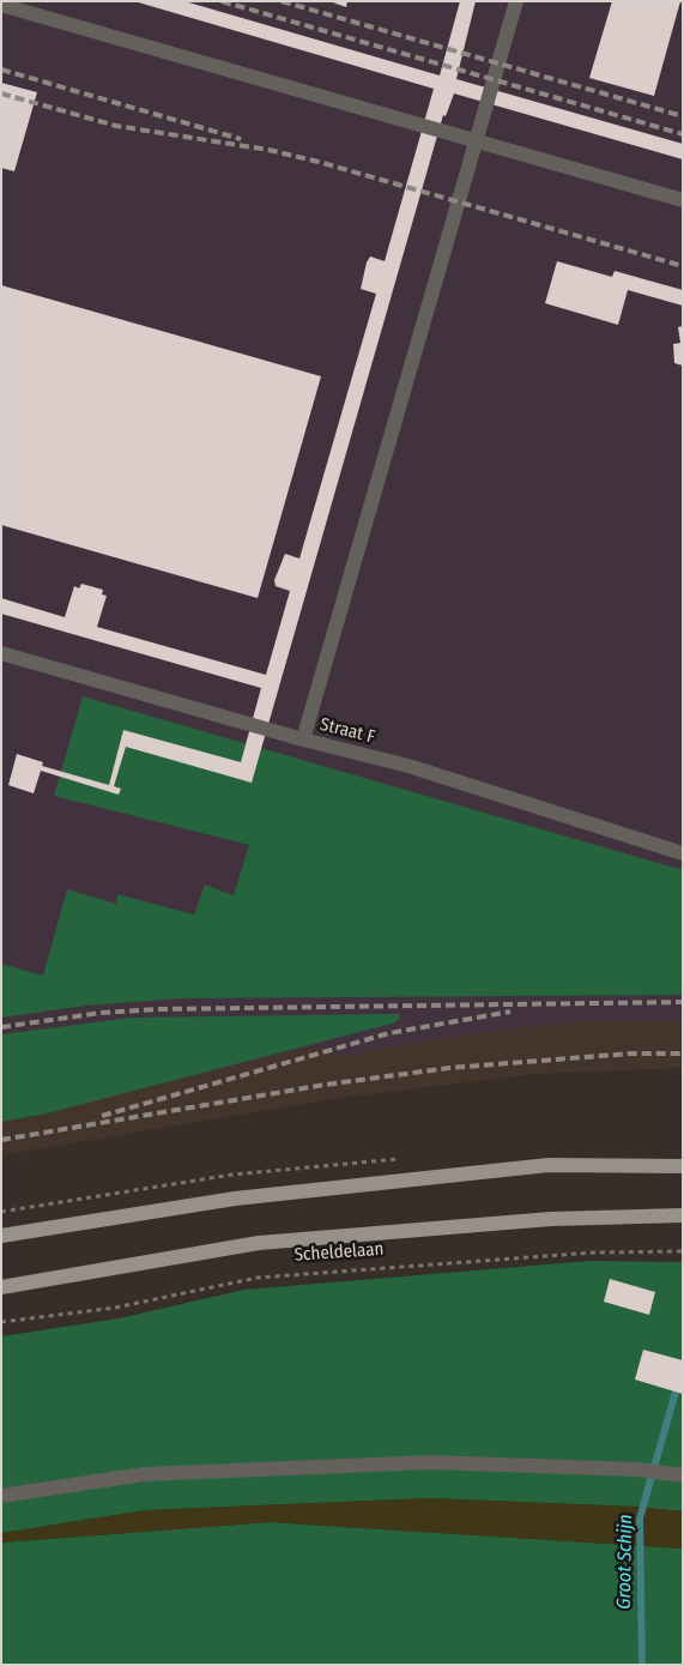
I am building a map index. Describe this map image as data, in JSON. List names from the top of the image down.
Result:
{
  "streets": {
    "main road": ["Scheldelaan"],
    "lane": ["Straat F"]
  },
  "water": ["Groot Schijn"]
}
